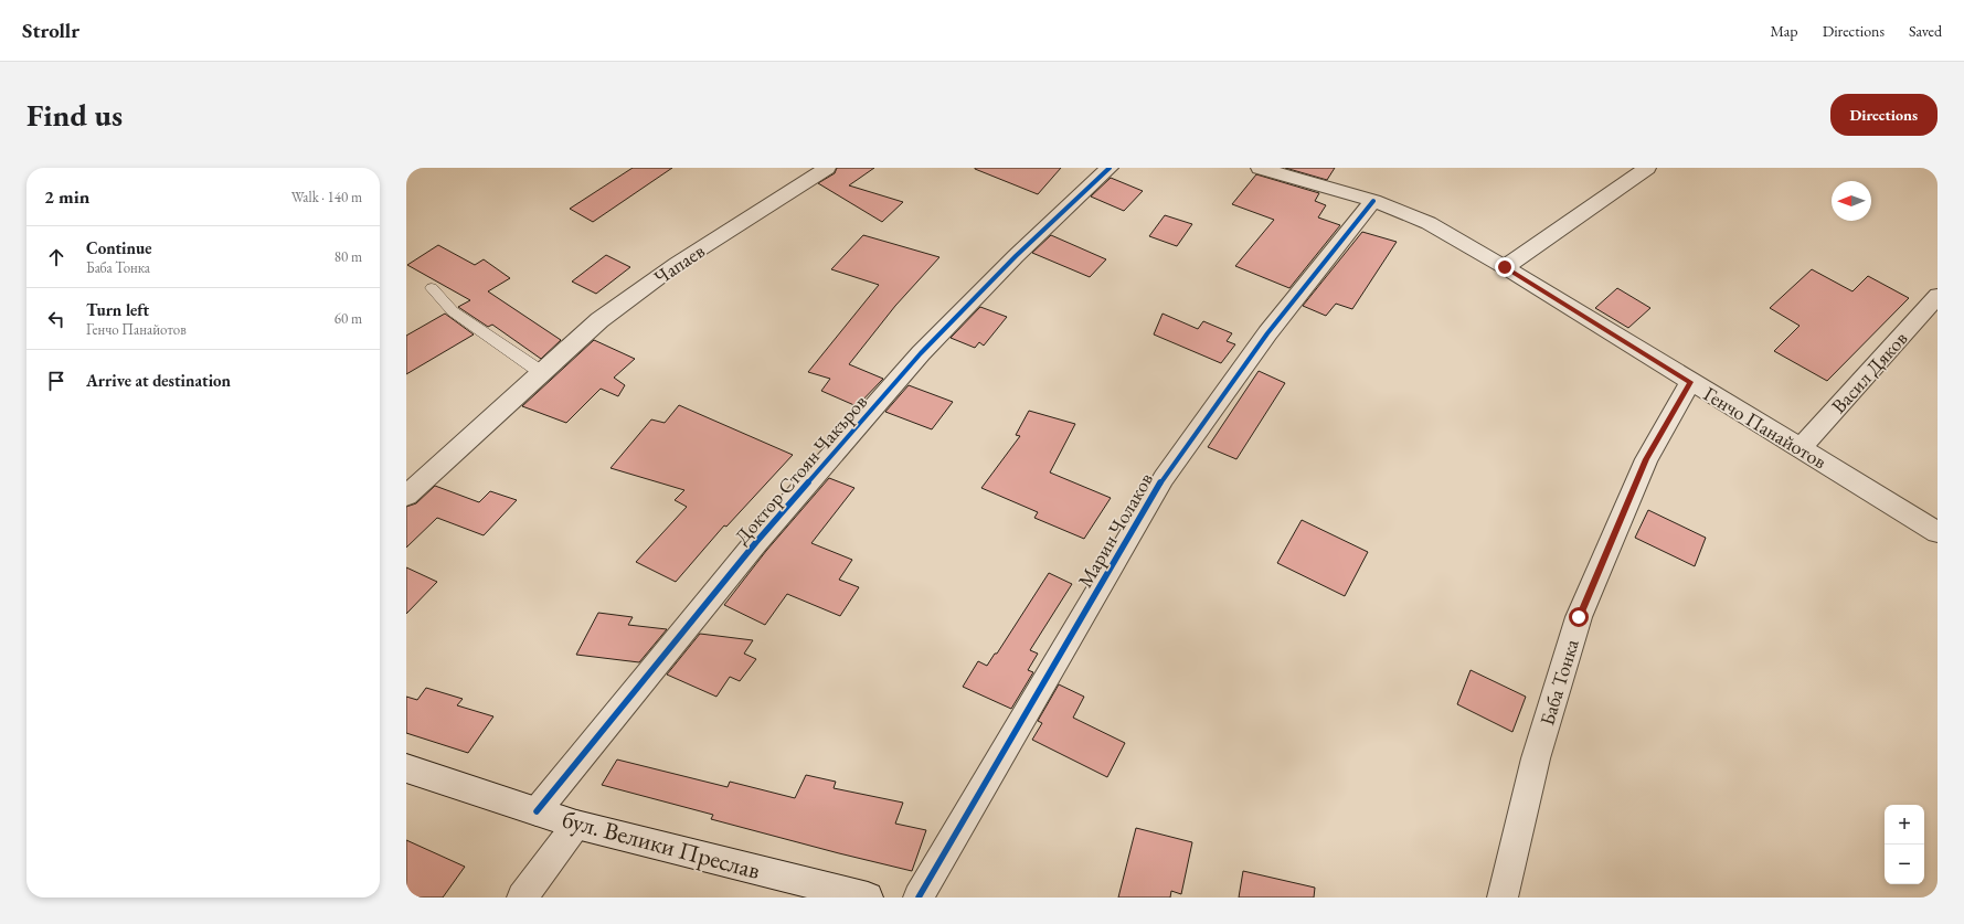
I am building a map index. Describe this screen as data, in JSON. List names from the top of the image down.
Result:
{
  "streets": {
    "street": [
      "Чапаев",
      "Васил Дяков",
      "Генчо Панайотов",
      "Доктор Стоян Чакъров",
      "Марин Чолаков",
      "Баба Тонка",
      "бул. Велики Преслав"
    ]
  },
  "crossings": [
    ["Васил Дяков", "Генчо Панайотов"],
    ["Генчо Панайотов", "Марин Чолаков"],
    ["Генчо Панайотов", "Баба Тонка"],
    ["Доктор Стоян Чакъров", "бул. Велики Преслав"]
  ],
  "north": "left",
  "page": {
    "header": "Strollr",
    "nav": ["Map", "Directions", "Saved"],
    "buttons": "Directions",
    "title": "Find us",
    "heading": ["2 min", "Walk · 140 m"],
    "list": [
      ["Continue", "Баба Тонка", "80 m"],
      ["Turn left", "Генчо Панайотов", "60 m"],
      "Arrive at destination"
    ],
    "map_buttons": ["+", "−"]
  }
}
